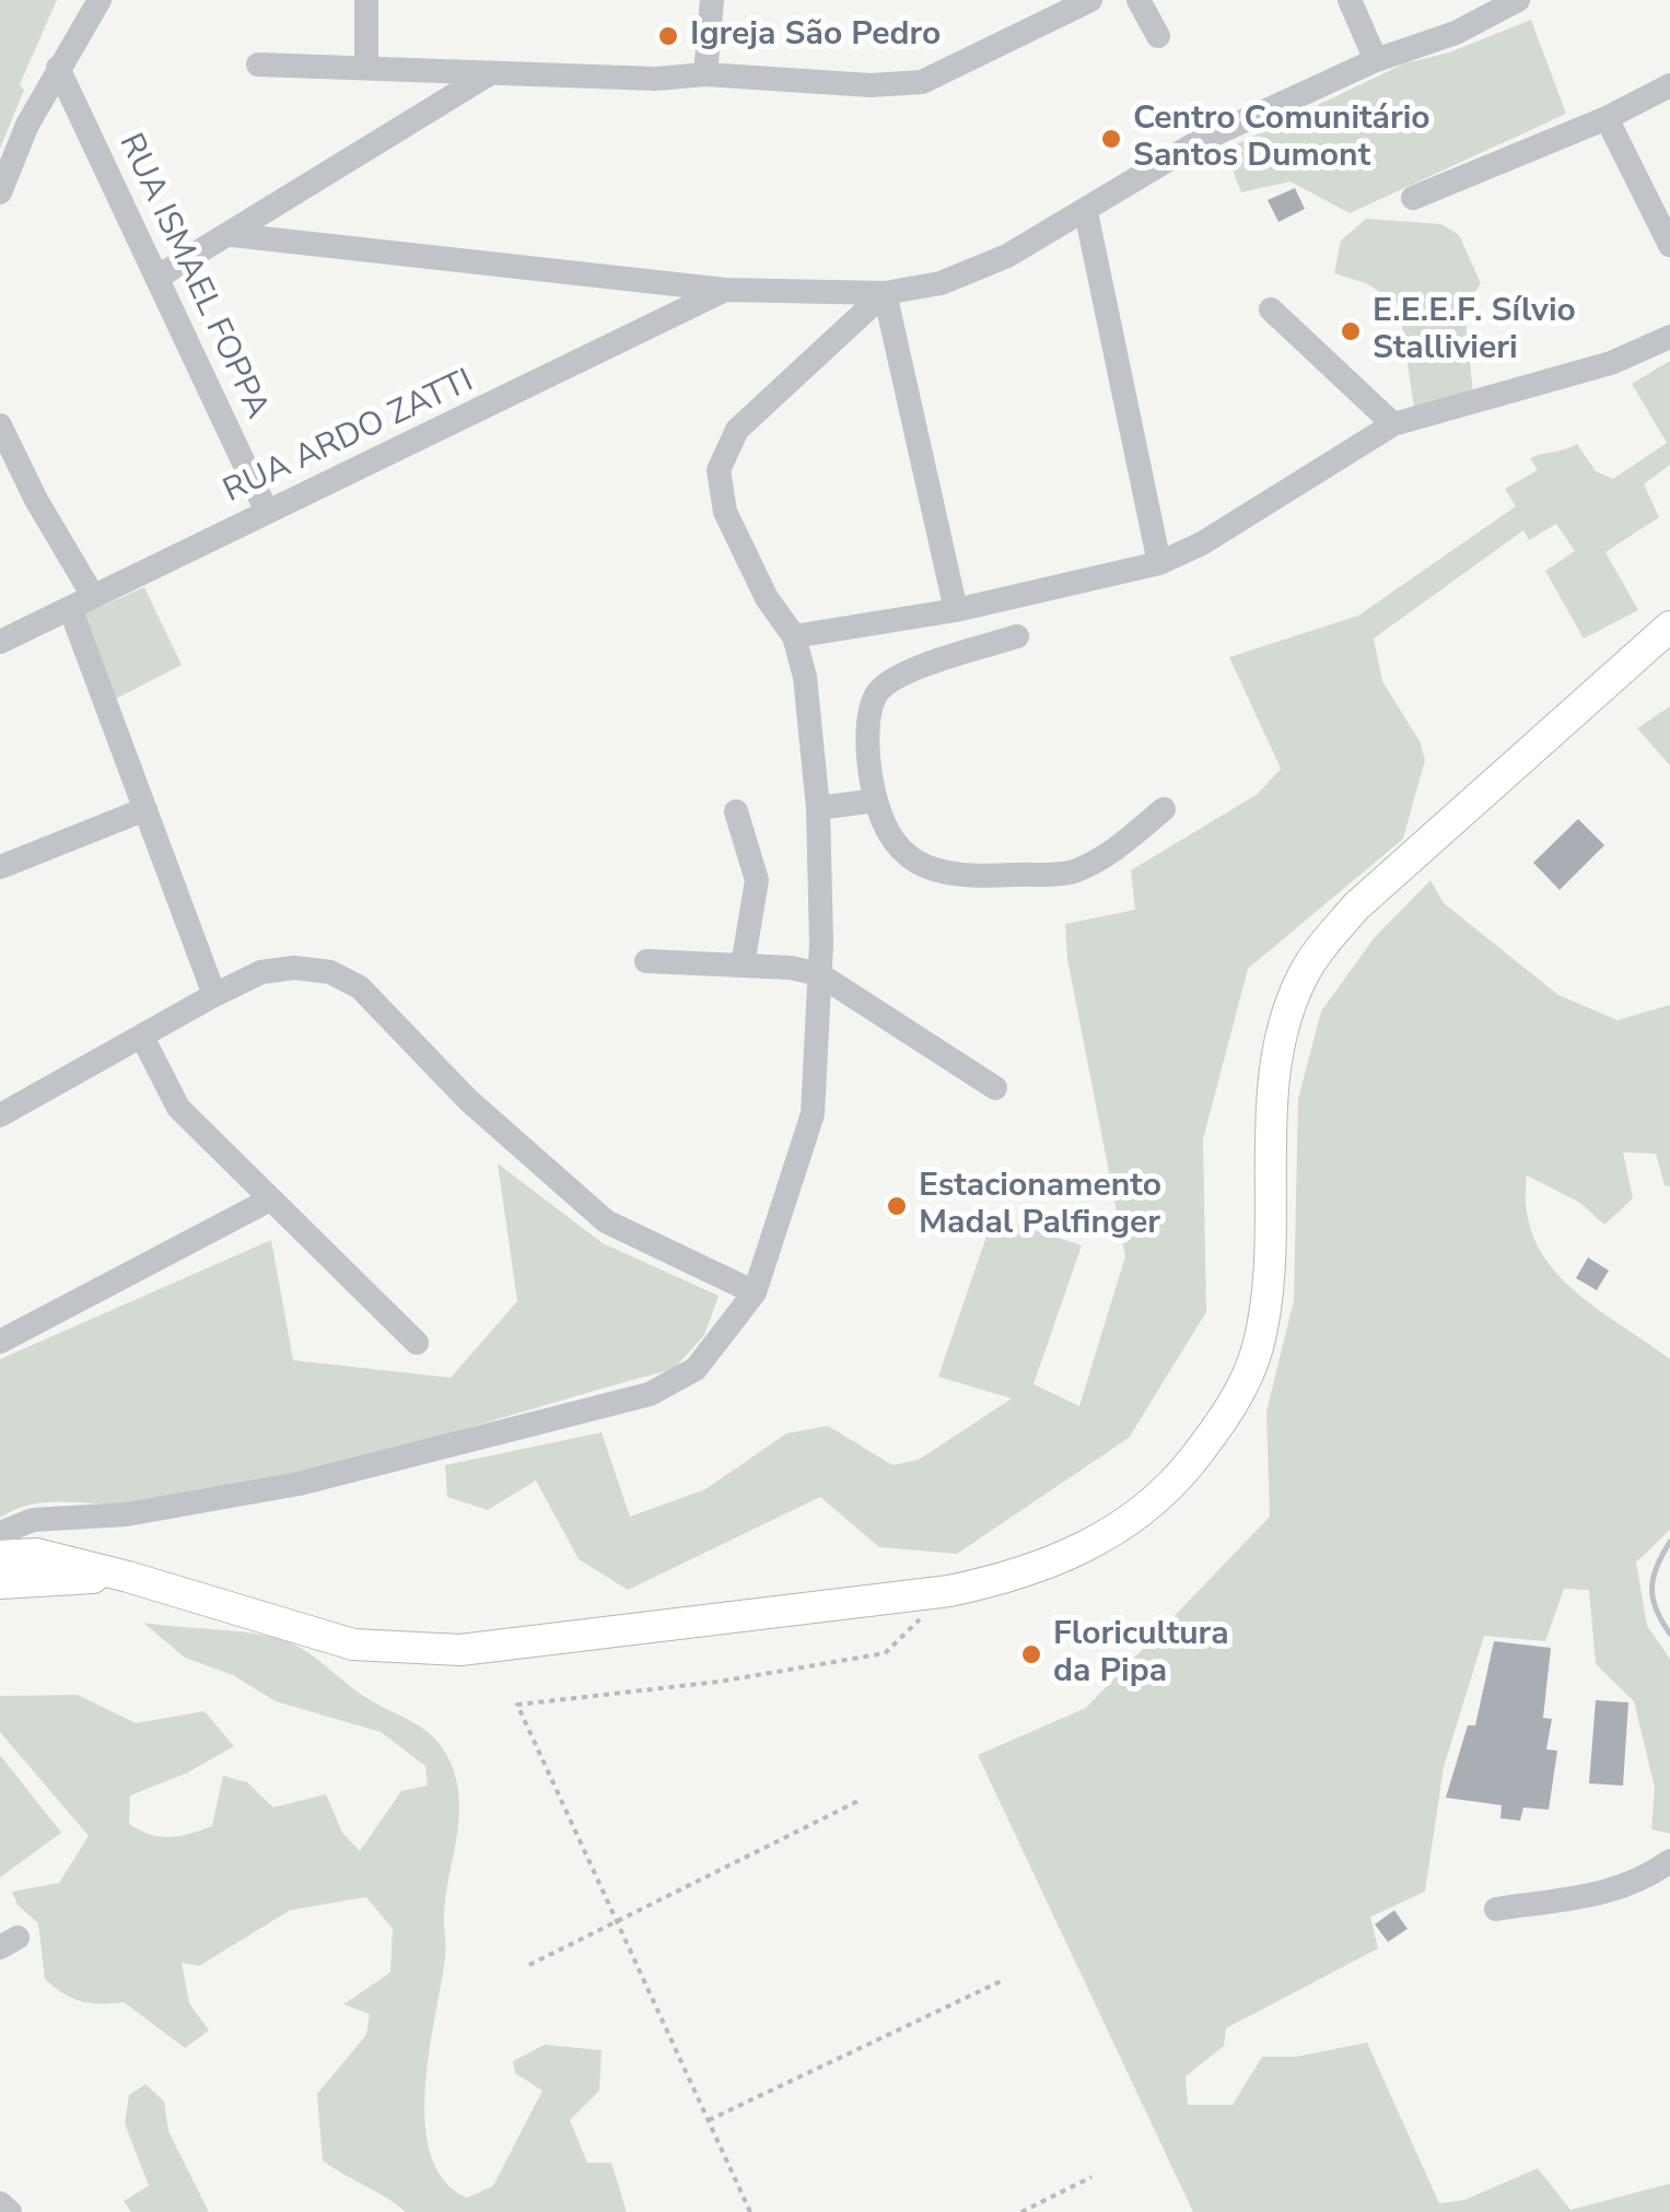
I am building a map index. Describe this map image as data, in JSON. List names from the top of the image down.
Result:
{
  "streets": {
    "street": ["RUA ISMAEL FOPPA", "RUA ARDO ZATTI"]
  },
  "crossings": [
    ["RUA ISMAEL FOPPA", "RUA ARDO ZATTI"]
  ],
  "places": [
    "Igreja São Pedro",
    "Centro Comunitário Santos Dumont",
    "E.E.E.F. Sílvio Stallivieri",
    "Estacionamento Madal Palfinger",
    "Floricultura da Pipa"
  ]
}
